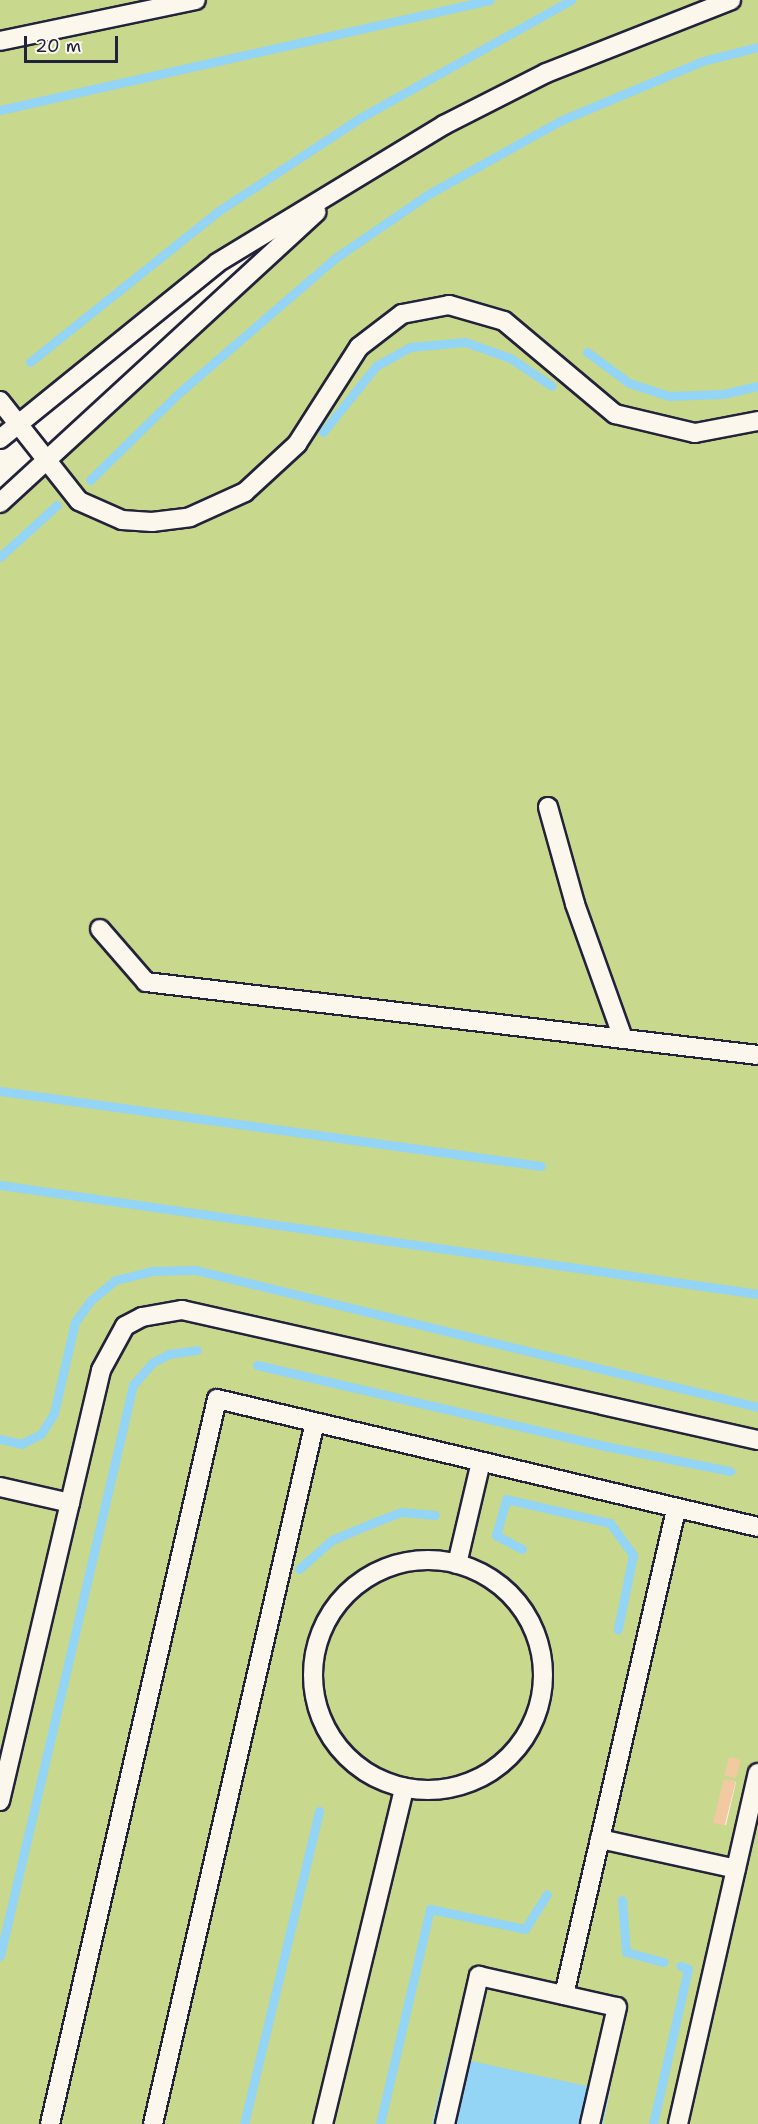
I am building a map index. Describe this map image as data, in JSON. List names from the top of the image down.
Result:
{
  "scale_bar": "20 m"
}
